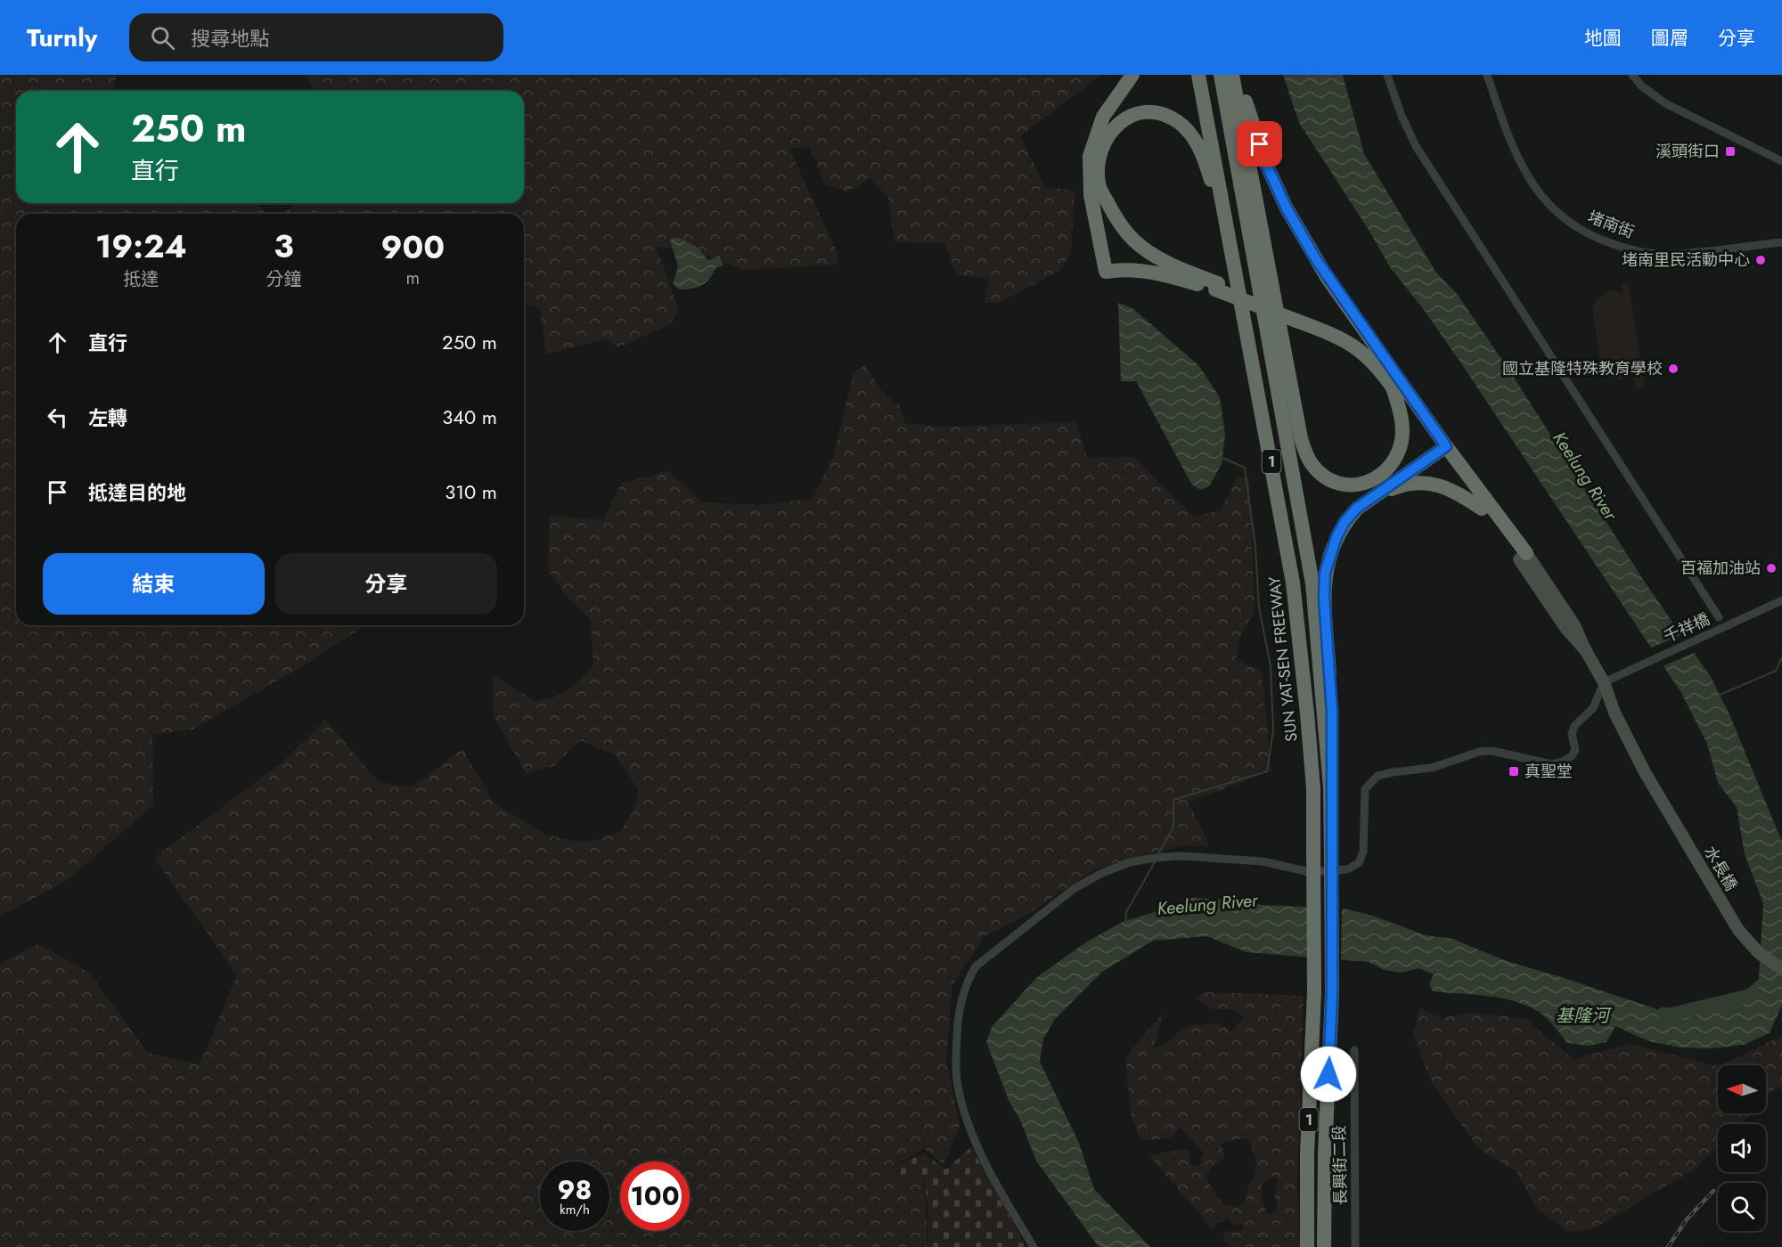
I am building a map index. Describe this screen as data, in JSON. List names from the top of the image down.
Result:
{
  "streets": {
    "highway": ["1", "SUN YAT-SEN FREEWAY"],
    "street": [
      "堵南街",
      "千祥橋",
      "水長橋",
      "長興街二段"
    ]
  },
  "crossings": [
    ["千祥橋", "水長橋"]
  ],
  "water": ["Keelung River", "基隆河"],
  "places": {
    "transit": ["溪頭街口", "真聖堂"],
    "other": ["堵南里民活動中心", "國立基隆特殊教育學校", "百福加油站"]
  },
  "north": "left",
  "page": {
    "header": "Turnly",
    "search": "搜尋地點",
    "nav": ["地圖", "圖層", "分享"],
    "turn": ["250 m", "直行"],
    "eta": [
      "19:24",
      "抵達",
      "3",
      "分鐘",
      "900",
      "m"
    ],
    "list": [
      {
        "name": "直行",
        "value": "250 m"
      },
      {
        "name": "左轉",
        "value": "340 m"
      },
      {
        "name": "抵達目的地",
        "value": "310 m"
      }
    ],
    "buttons": ["結束", "分享"],
    "speed": "98 km/h",
    "limit": "100"
  }
}
